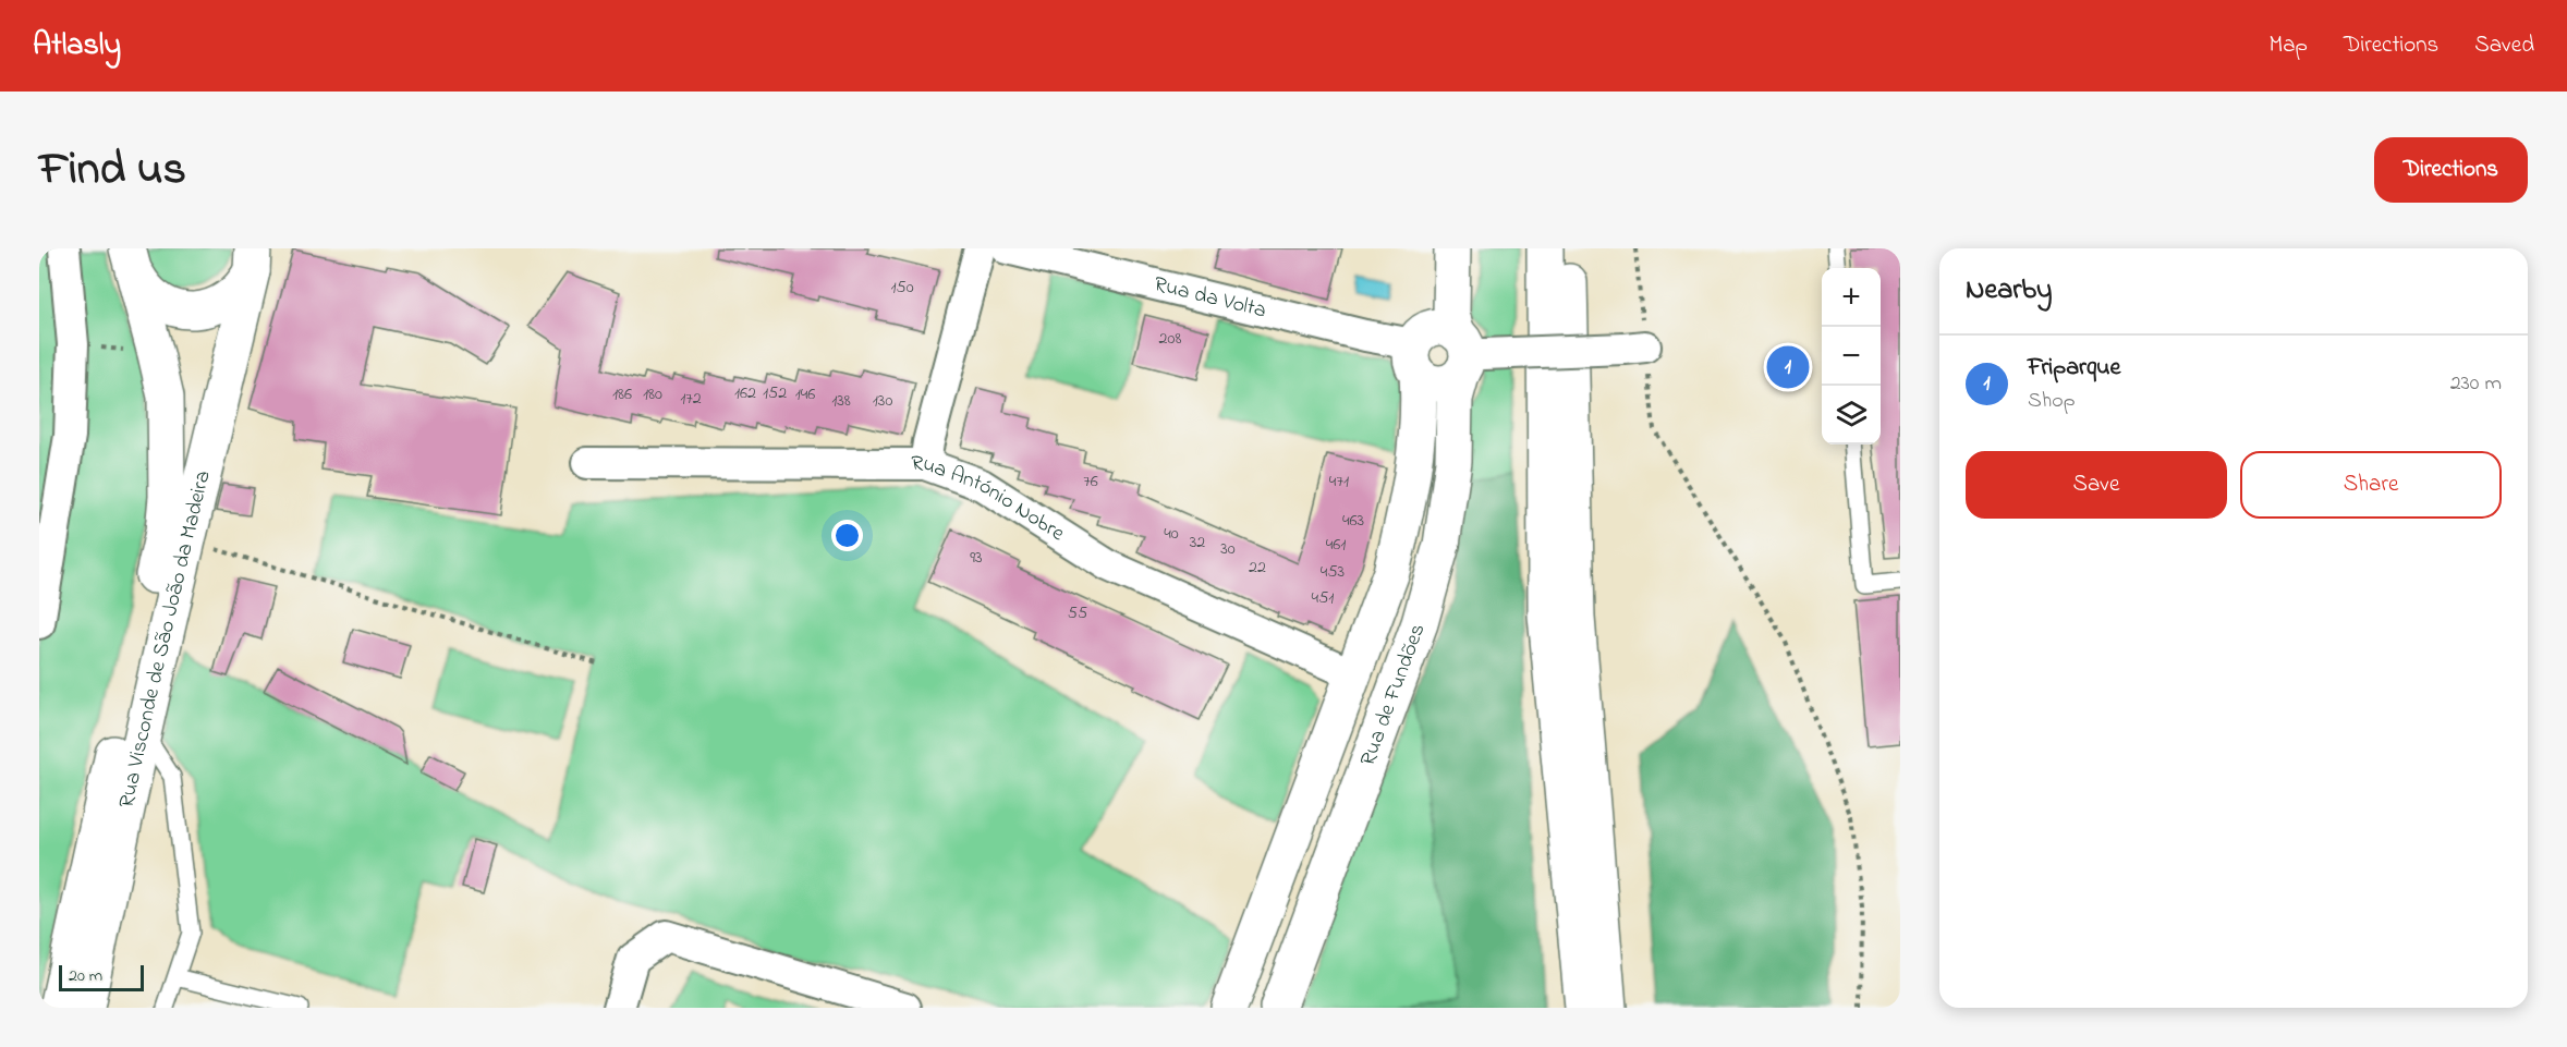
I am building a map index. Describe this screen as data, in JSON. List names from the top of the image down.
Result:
{
  "streets": {
    "main road": ["Rua Visconde de São João da Madeira", "Rua de Fundões"],
    "street": ["Rua da Volta", "Rua António Nobre"]
  },
  "crossings": [
    ["Rua da Volta", "Rua de Fundões"],
    ["Rua António Nobre", "Rua de Fundões"]
  ],
  "house_numbers": [
    "150",
    "208",
    "162",
    "152",
    "186",
    "180",
    "146",
    "172",
    "138",
    "130",
    "76",
    "471",
    "463",
    "40",
    "32",
    "461",
    "30",
    "93",
    "22",
    "453",
    "451",
    "55"
  ],
  "scale_bar": "20 m",
  "page": {
    "header": "Atlasly",
    "nav": ["Map", "Directions", "Saved"],
    "title": "Find us",
    "buttons": [
      "Directions",
      ["Save", "Share"]
    ],
    "heading": "Nearby",
    "map_buttons": ["+", "−"],
    "list": [
      {
        "mark": "1",
        "name": "Friparque",
        "note": "Shop",
        "value": "230 m"
      }
    ],
    "pins": "1",
    "scale": "20 m"
  }
}
